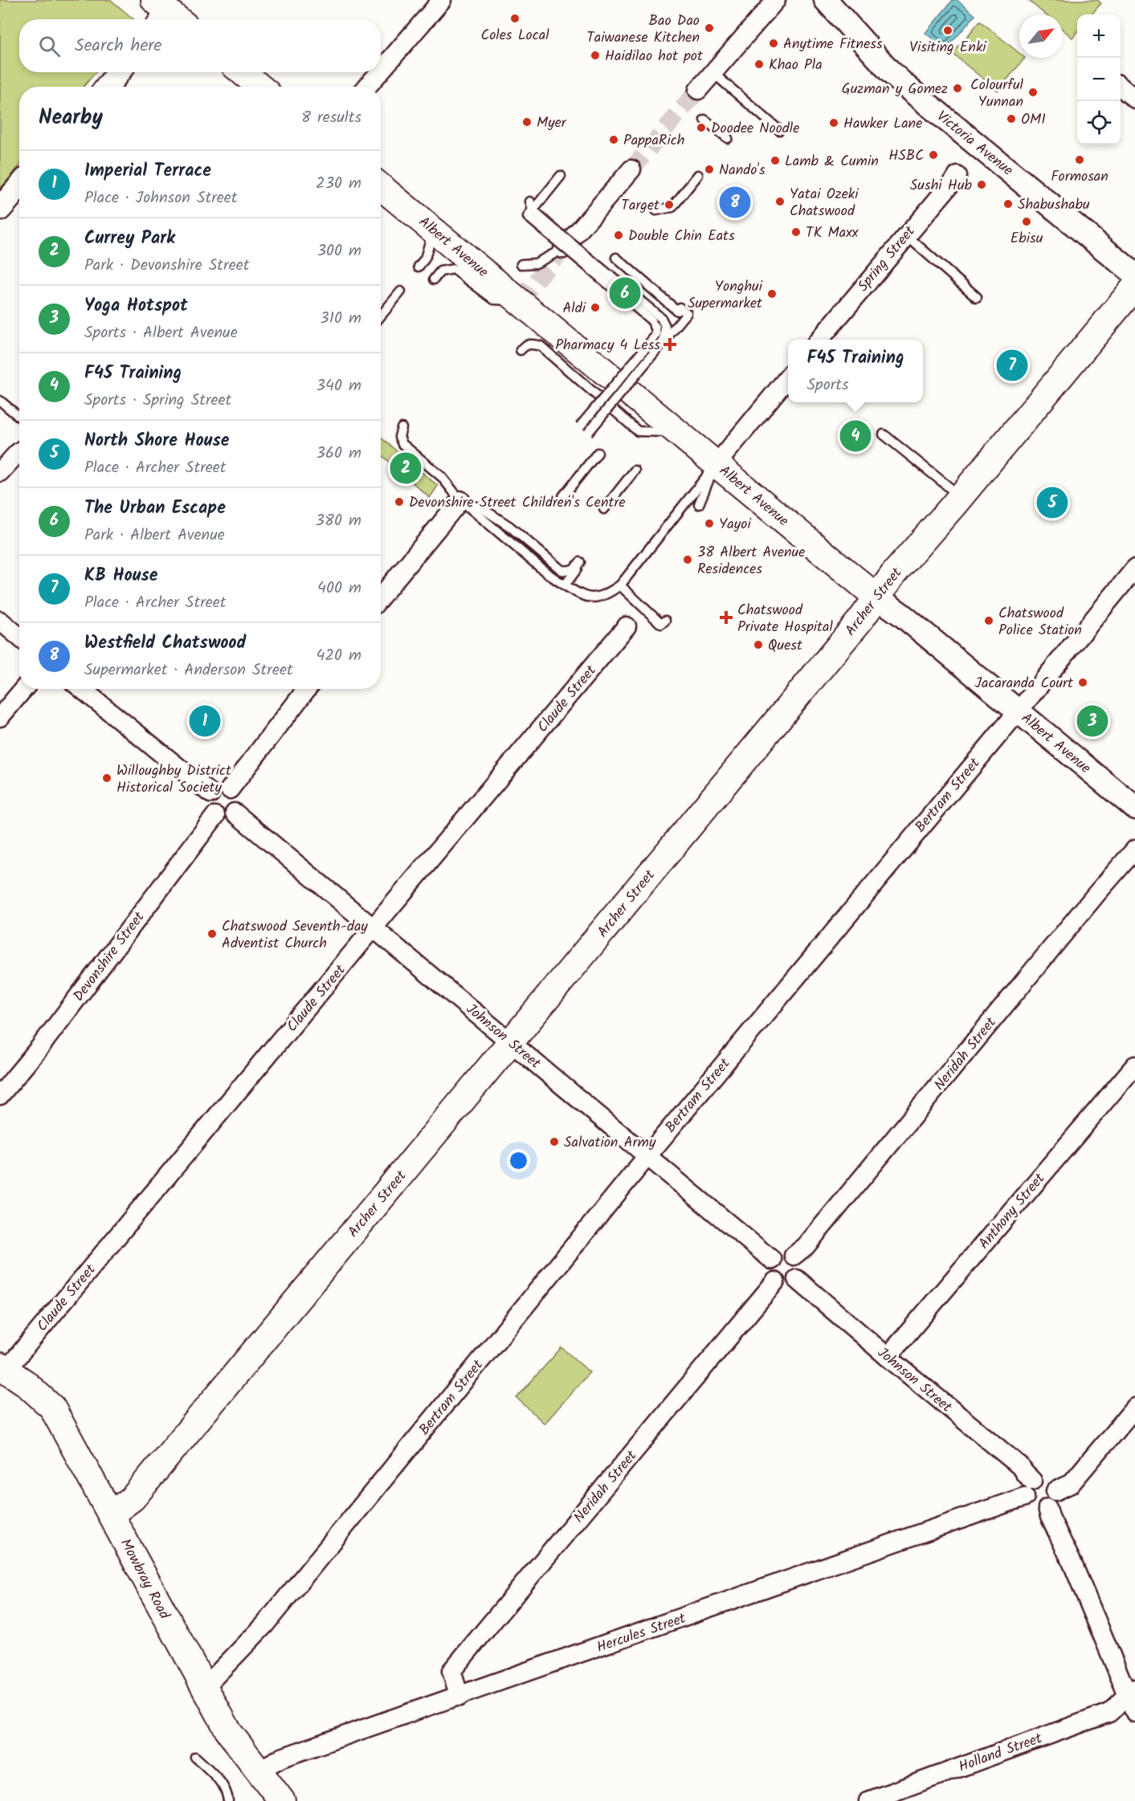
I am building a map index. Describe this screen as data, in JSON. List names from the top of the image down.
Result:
{
  "streets": {
    "main road": ["Albert Avenue", "Archer Street", "Mowbray Road"],
    "street": [
      "Victoria Avenue",
      "Spring Street",
      "Claude Street",
      "Bertram Street",
      "Devonshire Street",
      "Johnson Street",
      "Neridah Street",
      "Anthony Street",
      "Hercules Street",
      "Holland Street"
    ]
  },
  "crossings": [
    ["Albert Avenue", "Archer Street"],
    ["Albert Avenue", "Bertram Street"],
    ["Archer Street", "Johnson Street"],
    ["Archer Street", "Mowbray Road"],
    ["Claude Street", "Johnson Street"],
    ["Claude Street", "Mowbray Road"],
    ["Bertram Street", "Johnson Street"],
    ["Bertram Street", "Mowbray Road"],
    ["Devonshire Street", "Johnson Street"],
    ["Johnson Street", "Neridah Street"],
    ["Johnson Street", "Anthony Street"],
    ["Johnson Street", "Hercules Street"],
    ["Neridah Street", "Hercules Street"],
    ["Mowbray Road", "Hercules Street"]
  ],
  "places": {
    "other": [
      "Coles Local",
      "Bao Dao Taiwanese Kitchen",
      "Visiting Enki",
      "Anytime Fitness",
      "Haidilao hot pot",
      "Khao Pla",
      "Guzman y Gomez",
      "Colourful Yunnan",
      "OMI",
      "Myer",
      "Hawker Lane",
      "Doodee Noodle",
      "PappaRich",
      "HSBC",
      "Formosan",
      "Lamb & Cumin",
      "Nando's",
      "Sushi Hub",
      "Yatai Ozeki Chatswood",
      "Shabushabu",
      "Target",
      "Ebisu",
      "TK Maxx",
      "Double Chin Eats",
      "Yonghui Supermarket",
      "Aldi",
      "Devonshire Street Children's Centre",
      "Yayoi",
      "38 Albert Avenue Residences",
      "Chatswood Police Station",
      "Quest",
      "Jacaranda Court",
      "Willoughby District Historical Society",
      "Chatswood Seventh-day Adventist Church",
      "Salvation Army"
    ],
    "health": ["Pharmacy 4 Less", "Chatswood Private Hospital"]
  },
  "north": "top right",
  "page": {
    "map_buttons": ["+", "−"],
    "search": "Search here",
    "heading": ["Nearby", "8 results"],
    "list": [
      {
        "mark": "1",
        "name": "Imperial Terrace",
        "note": "Place · Johnson Street",
        "value": "230 m"
      },
      {
        "mark": "2",
        "name": "Currey Park",
        "note": "Park · Devonshire Street",
        "value": "300 m"
      },
      {
        "mark": "3",
        "name": "Yoga Hotspot",
        "note": "Sports · Albert Avenue",
        "value": "310 m"
      },
      {
        "mark": "4",
        "name": "F45 Training",
        "note": "Sports · Spring Street",
        "value": "340 m"
      },
      {
        "mark": "5",
        "name": "North Shore House",
        "note": "Place · Archer Street",
        "value": "360 m"
      },
      {
        "mark": "6",
        "name": "The Urban Escape",
        "note": "Park · Albert Avenue",
        "value": "380 m"
      },
      {
        "mark": "7",
        "name": "KB House",
        "note": "Place · Archer Street",
        "value": "400 m"
      },
      {
        "mark": "8",
        "name": "Westfield Chatswood",
        "note": "Supermarket · Anderson Street",
        "value": "420 m"
      }
    ],
    "pins": [
      "8",
      "6",
      "7",
      "4",
      "2",
      "5",
      "1",
      "3"
    ],
    "popup": ["F45 Training", "Sports"]
  }
}
